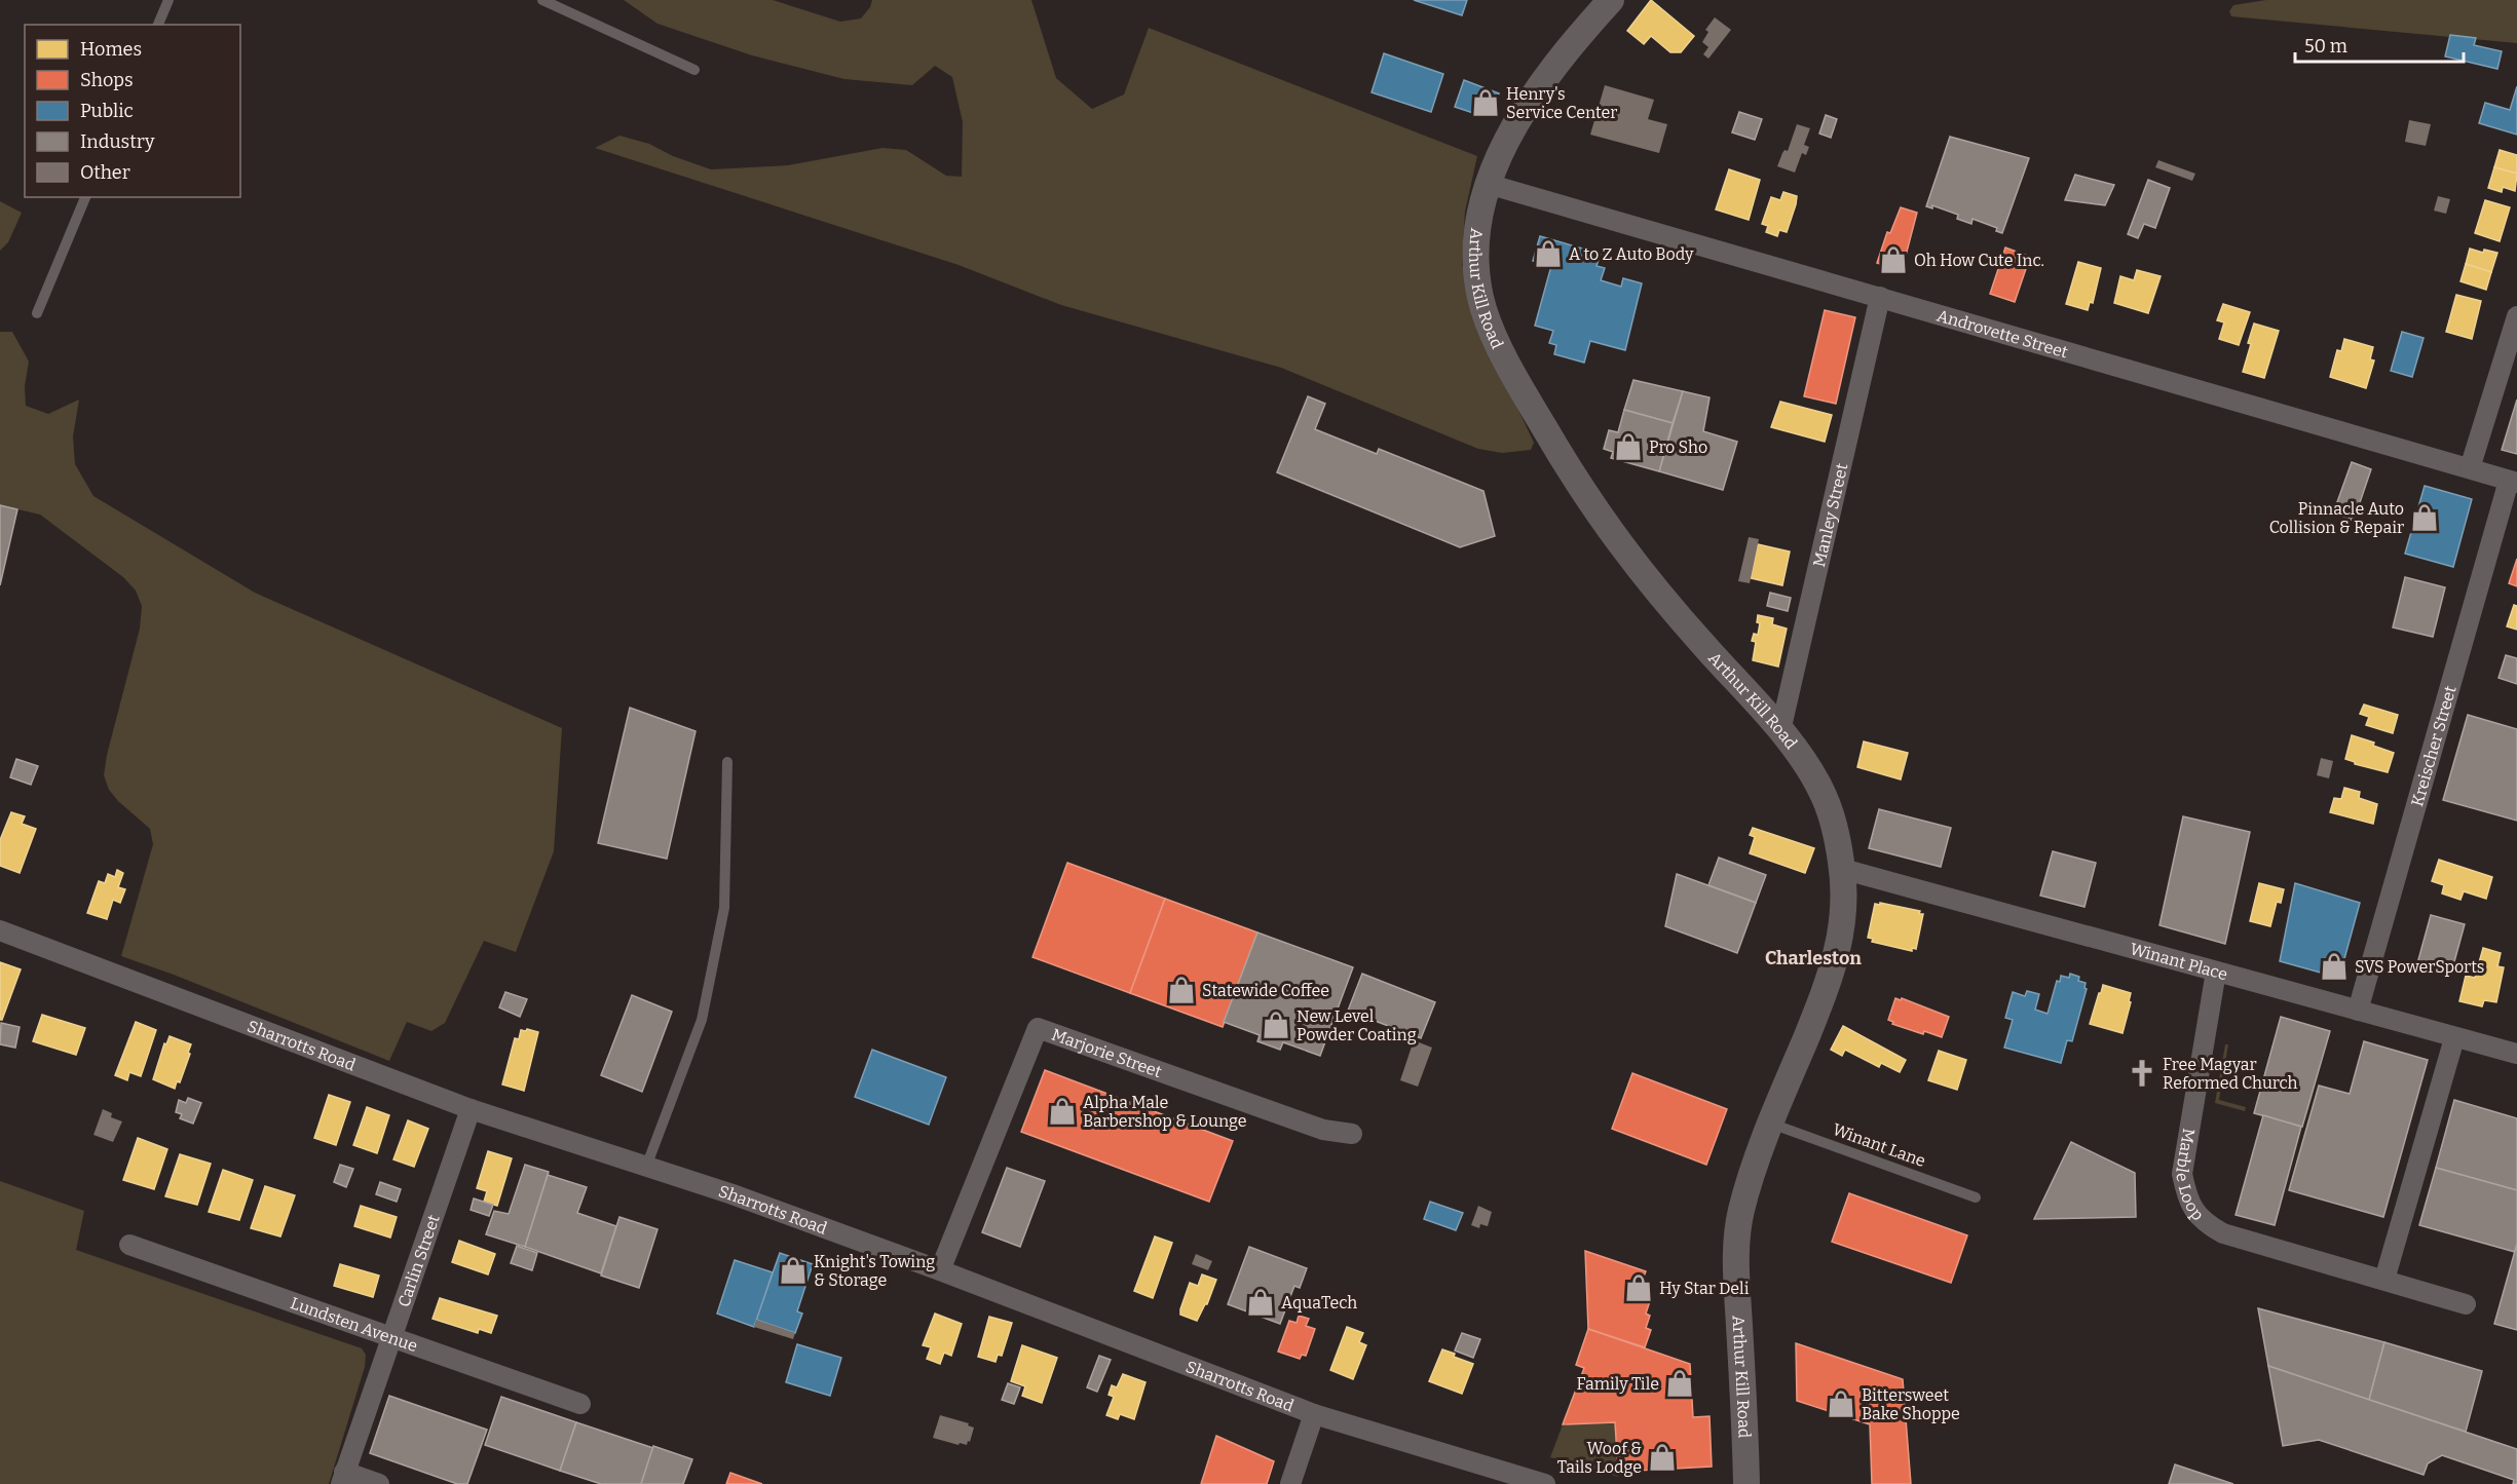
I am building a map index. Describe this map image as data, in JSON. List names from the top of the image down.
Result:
{
  "streets": {
    "street": [
      "Arthur Kill Road",
      "Androvette Street",
      "Manley Street",
      "Kreischer Street",
      "Winant Place",
      "Sharrotts Road",
      "Marjorie Street",
      "Marble Loop",
      "Carlin Street",
      "Lundsten Avenue"
    ],
    "lane": ["Winant Lane"]
  },
  "crossings": [
    ["Arthur Kill Road", "Androvette Street"],
    ["Arthur Kill Road", "Manley Street"],
    ["Arthur Kill Road", "Winant Place"],
    ["Arthur Kill Road", "Winant Lane"],
    ["Androvette Street", "Manley Street"],
    ["Androvette Street", "Kreischer Street"],
    ["Kreischer Street", "Winant Place"],
    ["Winant Place", "Marble Loop"],
    ["Sharrotts Road", "Marjorie Street"],
    ["Sharrotts Road", "Carlin Street"],
    ["Carlin Street", "Lundsten Avenue"]
  ],
  "districts": ["Charleston"],
  "places": {
    "shop": [
      "Henry's Service Center",
      "A to Z Auto Body",
      "Oh How Cute Inc.",
      "Pro Sho",
      "Pinnacle Auto Collision & Repair",
      "SVS PowerSports",
      "Statewide Coffee",
      "New Level Powder Coating",
      "Alpha Male Barbershop & Lounge",
      "Knight's Towing & Storage",
      "Hy Star Deli",
      "AquaTech",
      "Family Tile",
      "Bittersweet Bake Shoppe",
      "Woof & Tails Lodge"
    ],
    "church": ["Free Magyar Reformed Church"]
  },
  "legend": [
    "Homes",
    "Shops",
    "Public",
    "Industry",
    "Other"
  ],
  "scale_bar": "50 m"
}
